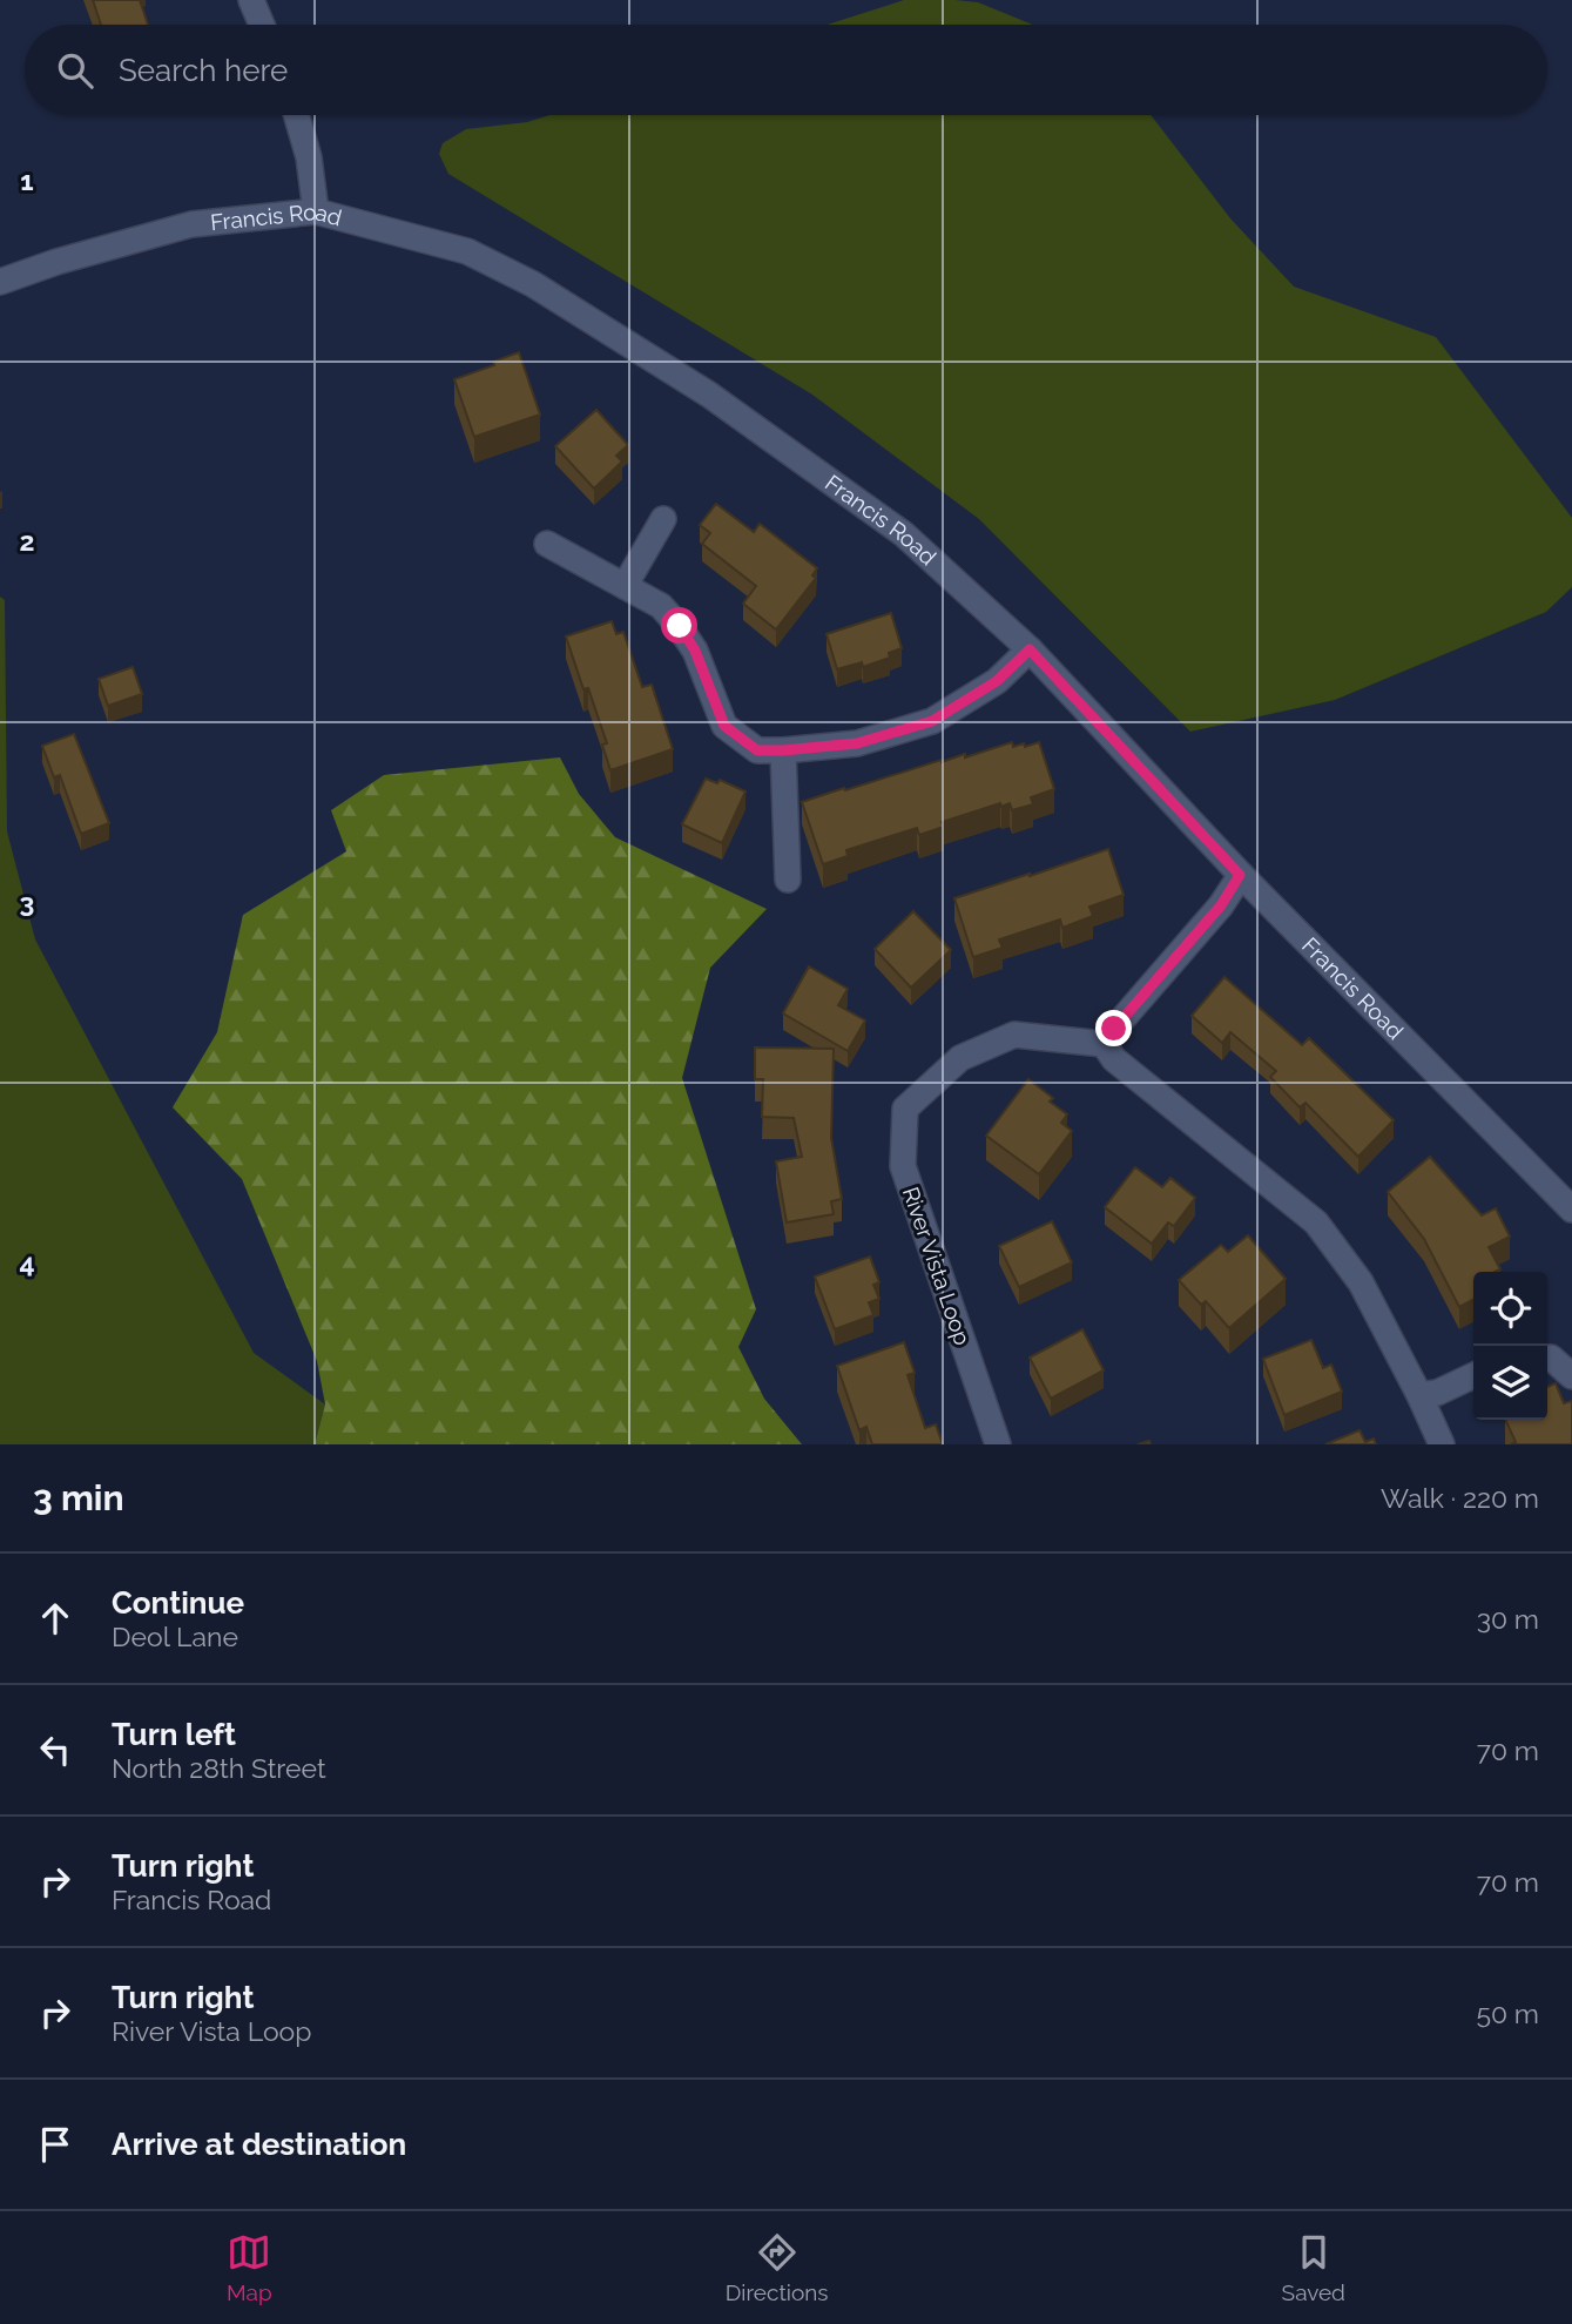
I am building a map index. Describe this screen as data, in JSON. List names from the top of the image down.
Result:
{
  "streets": {
    "street": ["Francis Road", "River Vista Loop"]
  },
  "page": {
    "search": "Search here",
    "heading": ["3 min", "Walk · 220 m"],
    "list": [
      ["Continue", "Deol Lane", "30 m"],
      ["Turn left", "North 28th Street", "70 m"],
      ["Turn right", "Francis Road", "70 m"],
      ["Turn right", "River Vista Loop", "50 m"],
      "Arrive at destination"
    ],
    "nav": ["Map", "Directions", "Saved"]
  },
  "grid": {
    "rows": [
      "1",
      "2",
      "3",
      "4"
    ]
  }
}
